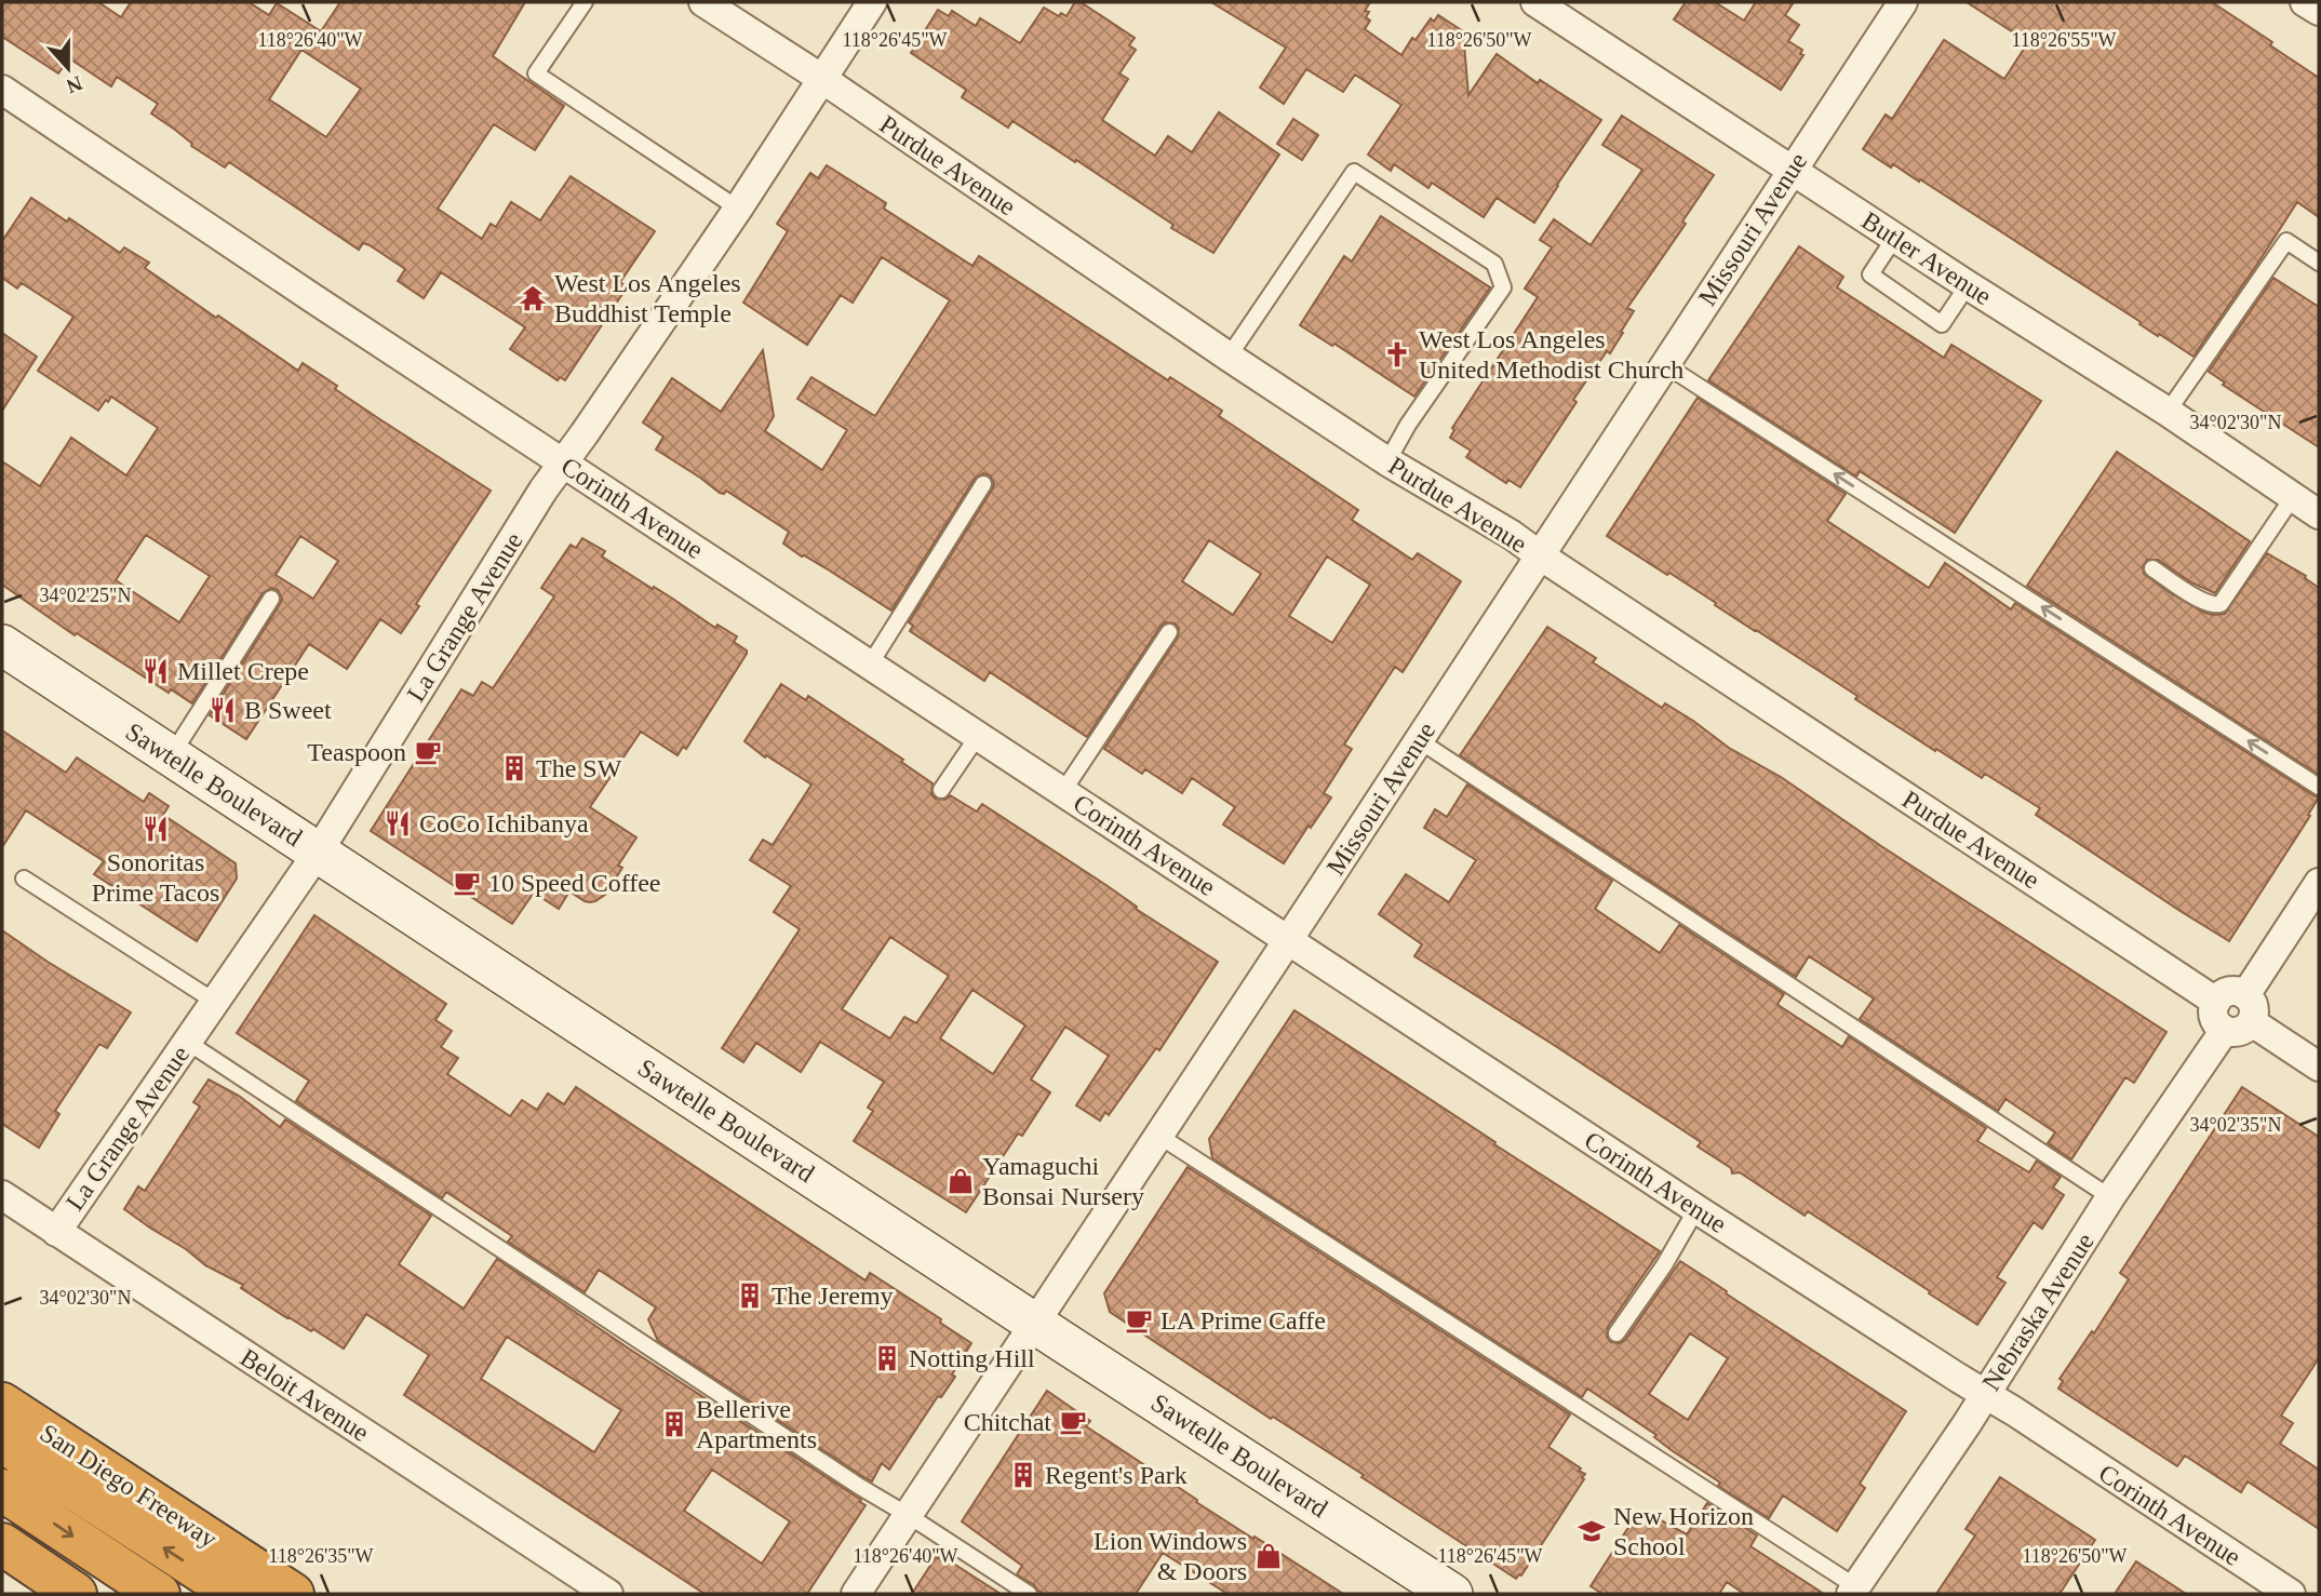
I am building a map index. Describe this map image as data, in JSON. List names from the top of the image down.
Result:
{
  "streets": {
    "highway": ["San Diego Freeway"],
    "street": [
      "Purdue Avenue",
      "Missouri Avenue",
      "Butler Avenue",
      "Corinth Avenue",
      "La Grange Avenue",
      "Sawtelle Boulevard",
      "Nebraska Avenue",
      "Beloit Avenue"
    ]
  },
  "crossings": [
    ["Purdue Avenue", "Missouri Avenue"],
    ["Purdue Avenue", "La Grange Avenue"],
    ["Purdue Avenue", "Nebraska Avenue"],
    ["Missouri Avenue", "Butler Avenue"],
    ["Missouri Avenue", "Corinth Avenue"],
    ["Missouri Avenue", "Sawtelle Boulevard"],
    ["Corinth Avenue", "La Grange Avenue"],
    ["Corinth Avenue", "Nebraska Avenue"],
    ["La Grange Avenue", "Sawtelle Boulevard"],
    ["La Grange Avenue", "Beloit Avenue"]
  ],
  "places": {
    "temple": ["West Los Angeles Buddhist Temple"],
    "church": ["West Los Angeles United Methodist Church"],
    "restaurant": [
      "Millet Crepe",
      "B Sweet",
      "CoCo Ichibanya",
      "Sonoritas Prime Tacos"
    ],
    "cafe": [
      "Teaspoon",
      "10 Speed Coffee",
      "LA Prime Caffe",
      "Chitchat"
    ],
    "building": [
      "The SW",
      "The Jeremy",
      "Notting Hill",
      "Bellerive Apartments",
      "Regent's Park"
    ],
    "shop": ["Yamaguchi Bonsai Nursery", "Lion Windows & Doors"],
    "school or university": ["New Horizon School"]
  },
  "north": "bottom",
  "coordinates": [
    "118°26'40\"W",
    "118°26'45\"W",
    "118°26'50\"W",
    "118°26'55\"W",
    "34°02'30\"N",
    "34°02'25\"N",
    "34°02'35\"N",
    "118°26'35\"W"
  ]
}
